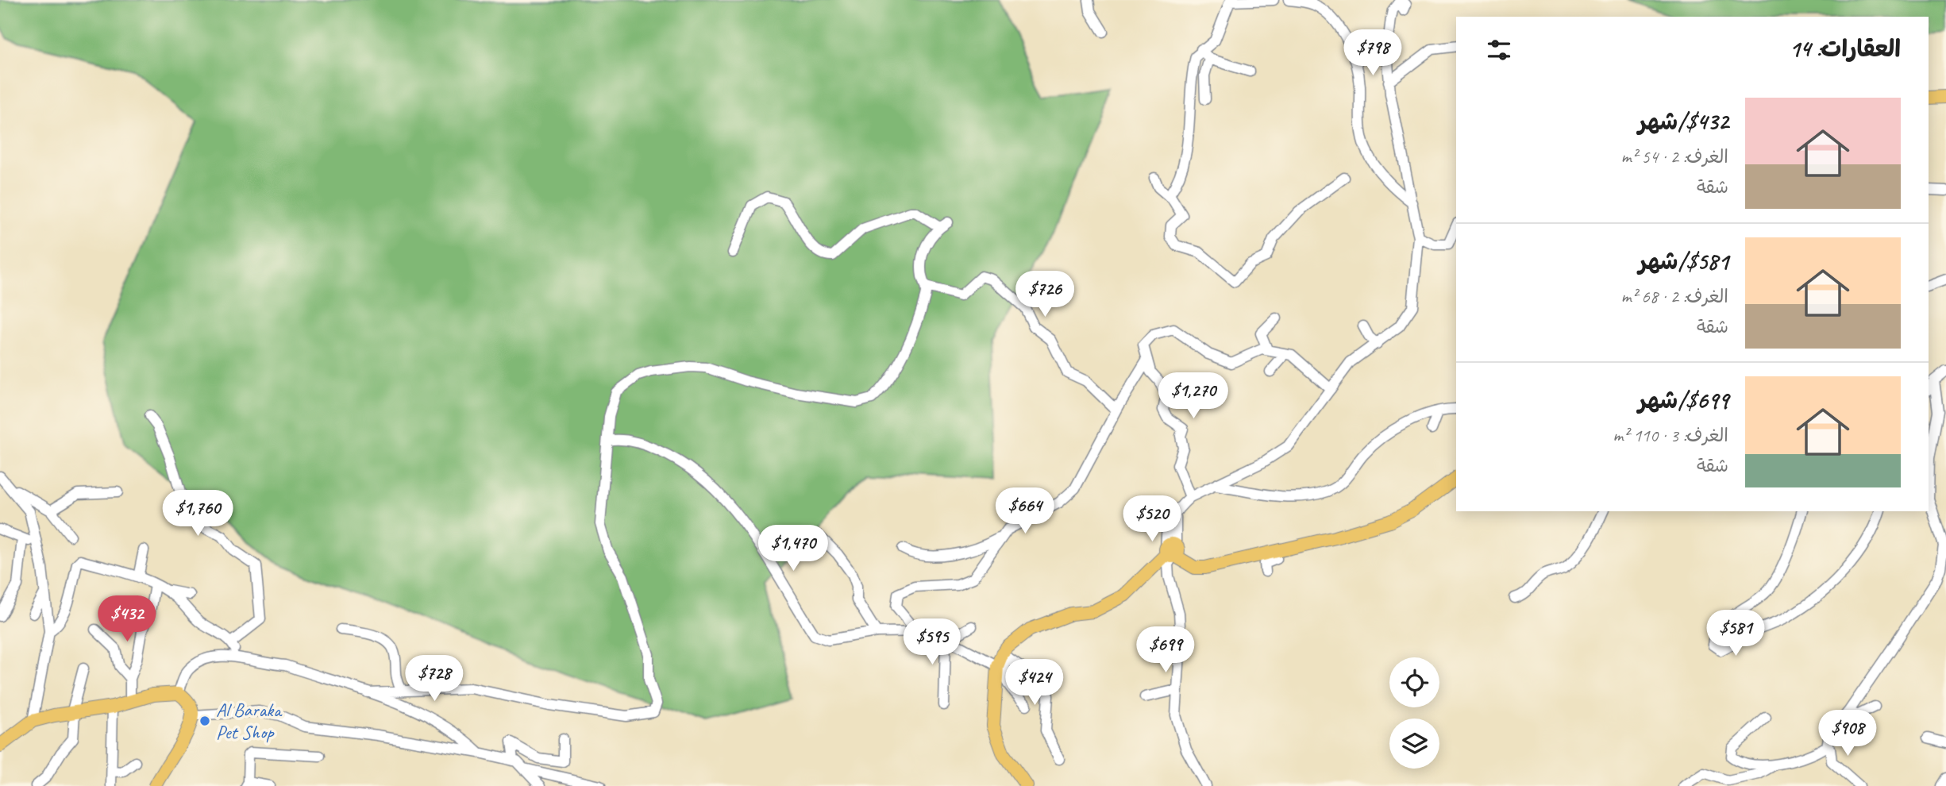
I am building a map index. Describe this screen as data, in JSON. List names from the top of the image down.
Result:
{
  "places": ["Al Baraka Pet Shop"],
  "page": {
    "heading": "العقارات: 14",
    "price": [
      "$798",
      "$726",
      "$1,270",
      "$664",
      "$1,760",
      "$520",
      "$1,470",
      "$432",
      "$581",
      "$595",
      "$699",
      "$728",
      "$424",
      "$908"
    ],
    "list": [
      {
        "name": "$432/شهر",
        "note": "الغرف: 2 · 54 m² · شقة"
      },
      {
        "name": "$581/شهر",
        "note": "الغرف: 2 · 68 m² · شقة"
      },
      {
        "name": "$699/شهر",
        "note": "الغرف: 3 · 110 m² · شقة"
      }
    ]
  }
}
